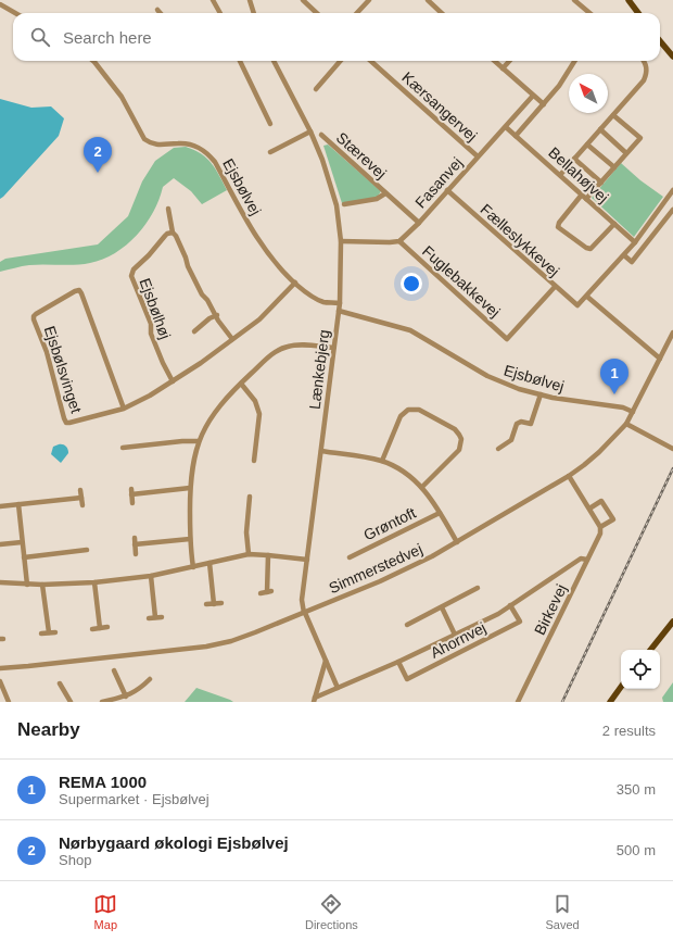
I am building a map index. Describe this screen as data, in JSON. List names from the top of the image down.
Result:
{
  "streets": {
    "street": [
      "Kærsangervej",
      "Stærevej",
      "Bellahøjvej",
      "Fasanvej",
      "Ejsbølvej",
      "Fælleslykkevej",
      "Fuglebakkevej",
      "Ejsbølhøj",
      "Ejsbølsvinget",
      "Lænkebjerg",
      "Grøntoft",
      "Simmerstedvej",
      "Birkevej",
      "Ahornvej"
    ]
  },
  "crossings": [
    ["Kærsangervej", "Fasanvej"],
    ["Stærevej", "Fasanvej"],
    ["Bellahøjvej", "Fasanvej"],
    ["Fasanvej", "Fælleslykkevej"],
    ["Fasanvej", "Fuglebakkevej"],
    ["Ejsbølvej", "Ejsbølsvinget"],
    ["Ejsbølvej", "Lænkebjerg"],
    ["Ejsbølvej", "Simmerstedvej"],
    ["Fælleslykkevej", "Fuglebakkevej"],
    ["Ejsbølhøj", "Ejsbølsvinget"],
    ["Lænkebjerg", "Simmerstedvej"],
    ["Birkevej", "Ahornvej"]
  ],
  "north": "top left",
  "page": {
    "search": "Search here",
    "pins": ["2", "1"],
    "heading": ["Nearby", "2 results"],
    "list": [
      {
        "mark": "1",
        "name": "REMA 1000",
        "note": "Supermarket · Ejsbølvej",
        "value": "350 m"
      },
      {
        "mark": "2",
        "name": "Nørbygaard økologi Ejsbølvej",
        "note": "Shop",
        "value": "500 m"
      }
    ],
    "nav": ["Map", "Directions", "Saved"]
  }
}
